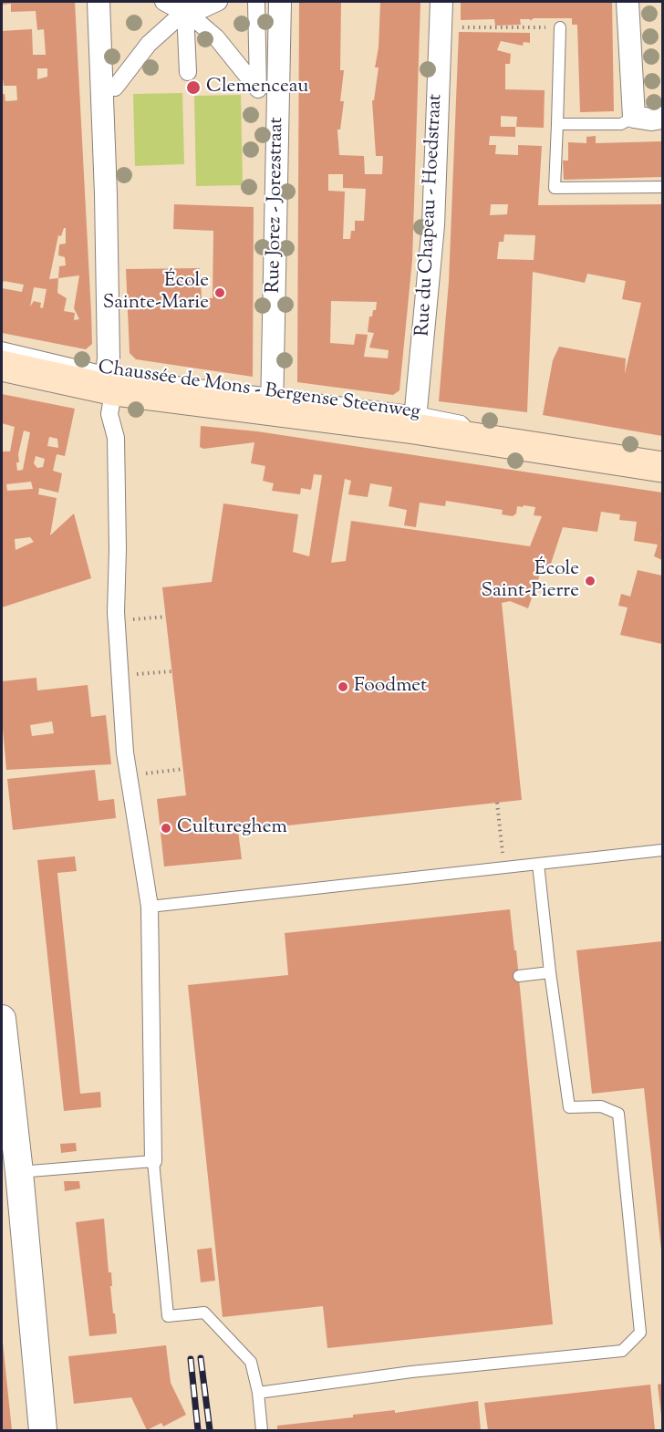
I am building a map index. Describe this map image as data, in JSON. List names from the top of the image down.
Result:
{
  "streets": {
    "main road": ["Chaussée de Mons - Bergense Steenweg"],
    "street": ["Rue Jorez - Jorezstraat", "Rue du Chapeau - Hoedstraat"]
  },
  "crossings": [
    ["Rue Jorez - Jorezstraat", "Chaussée de Mons - Bergense Steenweg"],
    ["Rue du Chapeau - Hoedstraat", "Chaussée de Mons - Bergense Steenweg"]
  ],
  "places": [
    "Clemenceau",
    "École Sainte-Marie",
    "École Saint-Pierre",
    "Foodmet",
    "Cultureghem"
  ]
}
